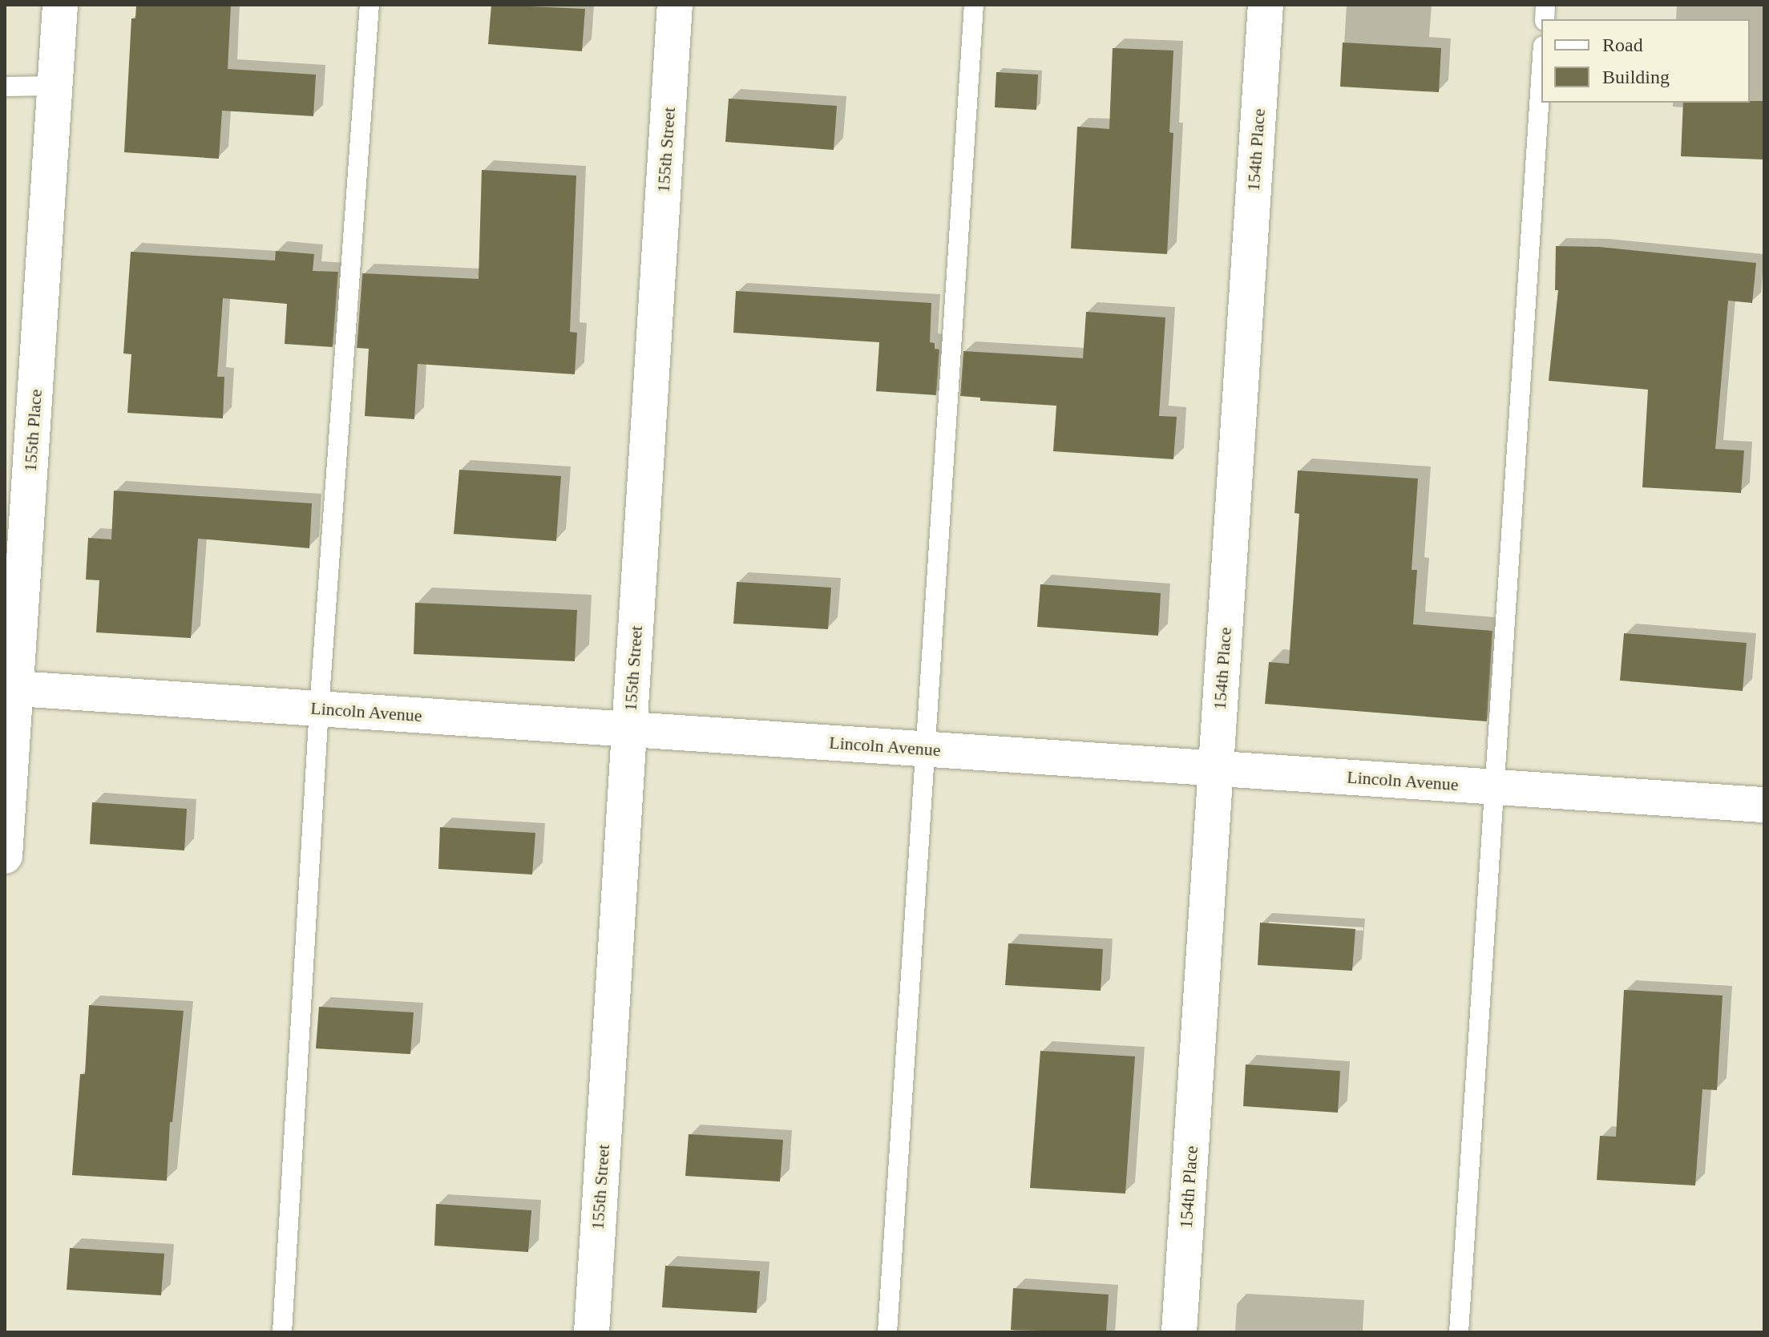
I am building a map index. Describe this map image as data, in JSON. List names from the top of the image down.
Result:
{
  "streets": {
    "street": [
      "155th Street",
      "154th Place",
      "155th Place",
      "Lincoln Avenue"
    ]
  },
  "crossings": [
    ["155th Street", "Lincoln Avenue"],
    ["154th Place", "Lincoln Avenue"],
    ["155th Place", "Lincoln Avenue"]
  ],
  "legend": ["Road", "Building"]
}
